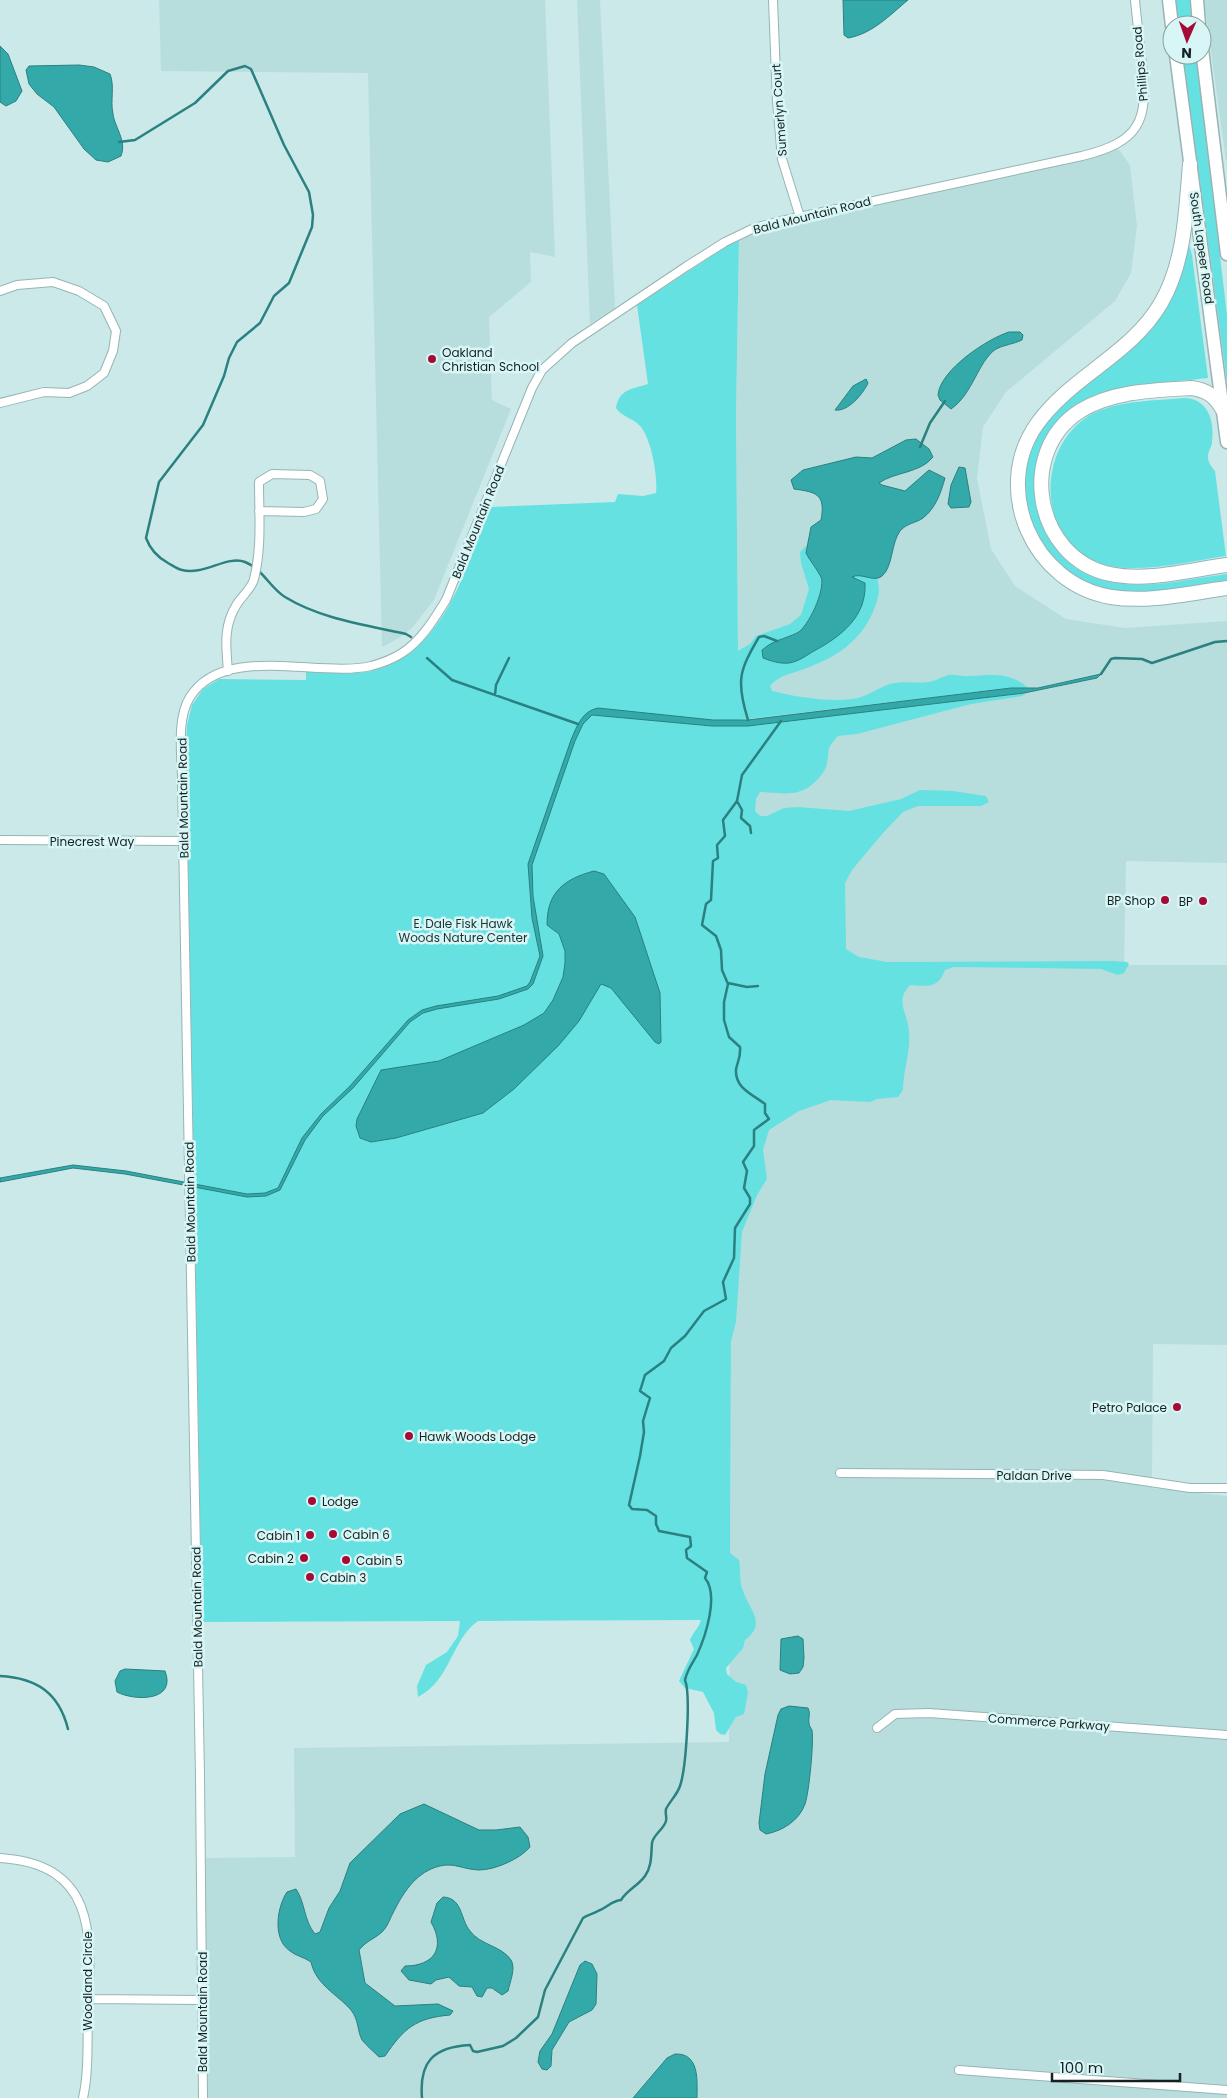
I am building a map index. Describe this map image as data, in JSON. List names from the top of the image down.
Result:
{
  "streets": {
    "main road": ["South Lapeer Road"],
    "street": [
      "Phillips Road",
      "Sumerlyn Court",
      "Bald Mountain Road",
      "Pinecrest Way",
      "Paldan Drive",
      "Commerce Parkway",
      "Woodland Circle"
    ]
  },
  "crossings": [
    ["Phillips Road", "Bald Mountain Road"],
    ["Sumerlyn Court", "Bald Mountain Road"],
    ["Bald Mountain Road", "Pinecrest Way"]
  ],
  "parks": ["E. Dale Fisk Hawk Woods Nature Center"],
  "places": [
    "Oakland Christian School",
    "BP Shop",
    "BP",
    "Petro Palace",
    "Hawk Woods Lodge",
    "Lodge",
    "Cabin 6",
    "Cabin 1",
    "Cabin 2",
    "Cabin 5",
    "Cabin 3"
  ],
  "scale_bar": "100 m",
  "north": "bottom"
}
